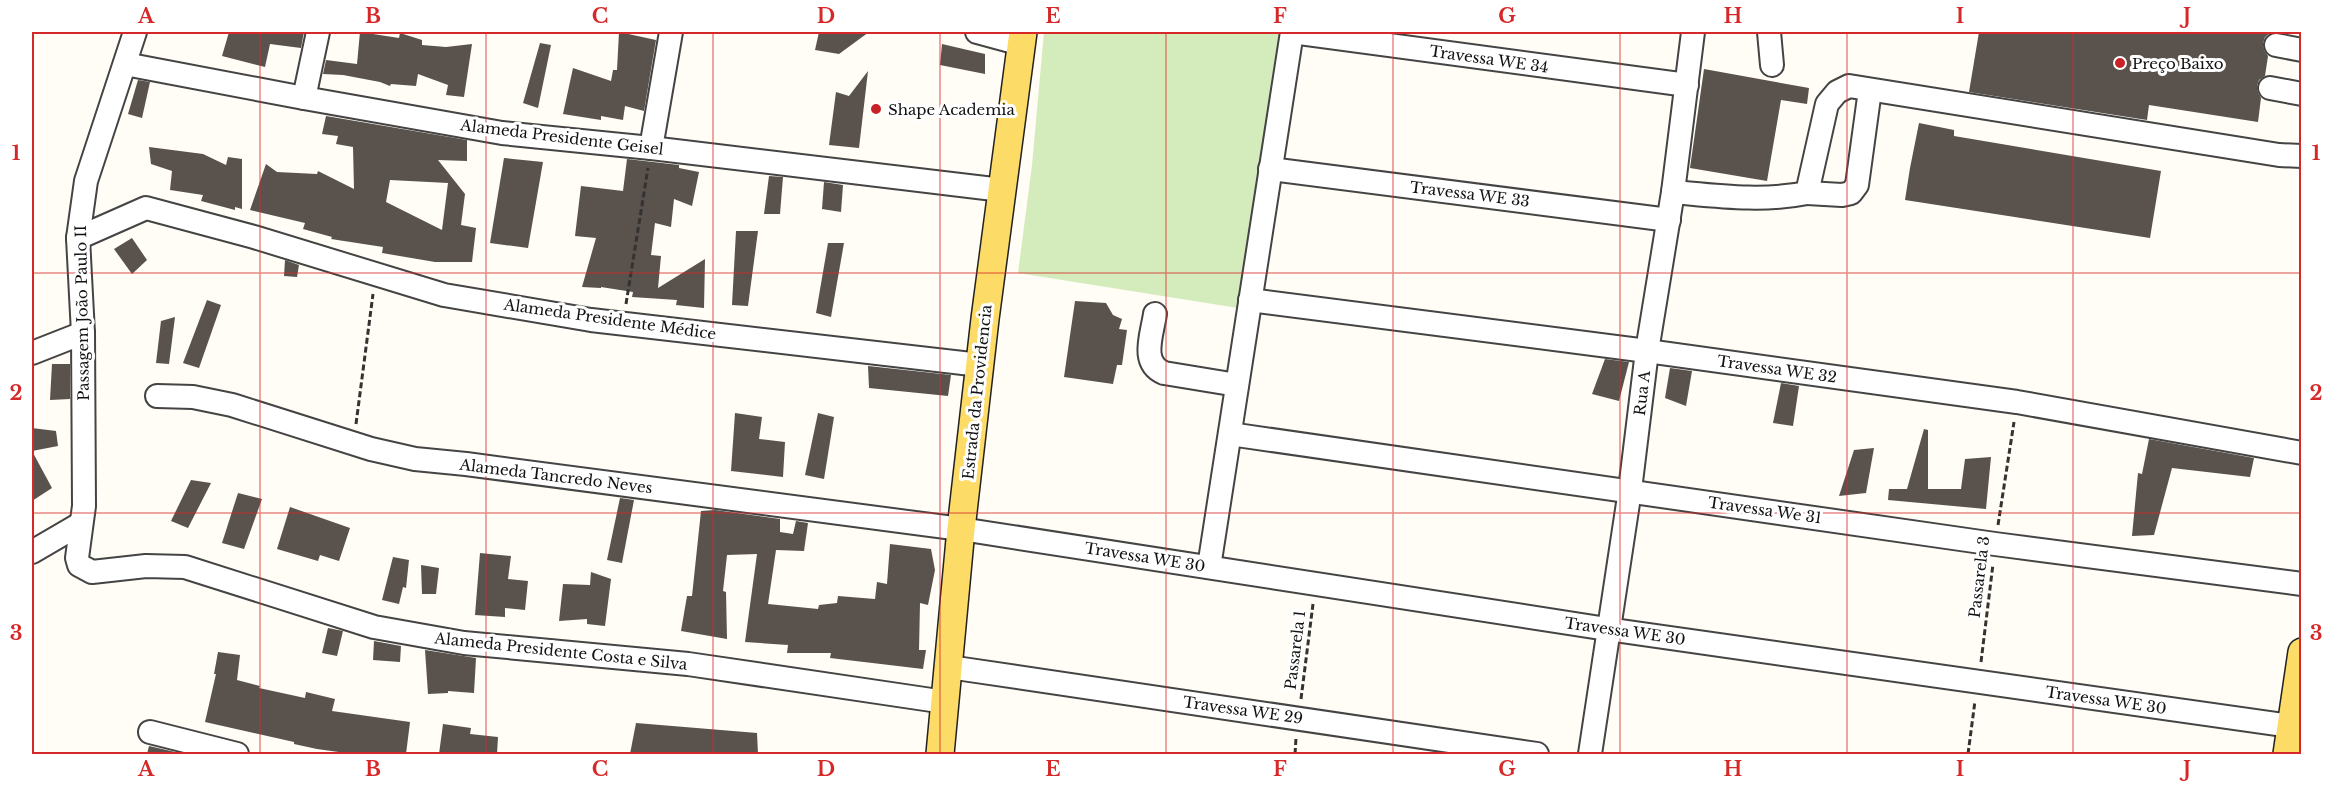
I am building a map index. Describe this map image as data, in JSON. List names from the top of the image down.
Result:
{
  "streets": {
    "main road": ["Estrada da Providencia"],
    "street": [
      "Travessa WE 34",
      "Alameda Presidente Geisel",
      "Travessa WE 33",
      "Passagem João Paulo II",
      "Alameda Presidente Médice",
      "Travessa WE 32",
      "Rua A",
      "Alameda Tancredo Neves",
      "Travessa We 31",
      "Travessa WE 30",
      "Alameda Presidente Costa e Silva",
      "Travessa WE 29"
    ],
    "path": ["Passarela 3", "Passarela 1"]
  },
  "crossings": [
    ["Travessa WE 34", "Rua A"],
    ["Alameda Presidente Geisel", "Passagem João Paulo II"],
    ["Alameda Presidente Geisel", "Estrada da Providencia"],
    ["Travessa WE 33", "Rua A"],
    ["Passagem João Paulo II", "Alameda Presidente Médice"],
    ["Passagem João Paulo II", "Alameda Presidente Costa e Silva"],
    ["Alameda Presidente Médice", "Estrada da Providencia"],
    ["Travessa WE 32", "Rua A"],
    ["Travessa WE 32", "Passarela 3"],
    ["Estrada da Providencia", "Alameda Tancredo Neves"],
    ["Estrada da Providencia", "Travessa WE 30"],
    ["Estrada da Providencia", "Alameda Presidente Costa e Silva"],
    ["Estrada da Providencia", "Travessa WE 29"],
    ["Rua A", "Travessa We 31"],
    ["Rua A", "Travessa WE 30"],
    ["Alameda Tancredo Neves", "Travessa WE 30"],
    ["Travessa We 31", "Passarela 3"],
    ["Travessa WE 30", "Passarela 3"],
    ["Travessa WE 30", "Passarela 1"],
    ["Passarela 1", "Travessa WE 29"]
  ],
  "places": ["Preço Baixo", "Shape Academia"],
  "grid": {
    "columns": [
      "A",
      "B",
      "C",
      "D",
      "E",
      "F",
      "G",
      "H",
      "I",
      "J"
    ],
    "rows": ["1", "2", "3"]
  }
}
